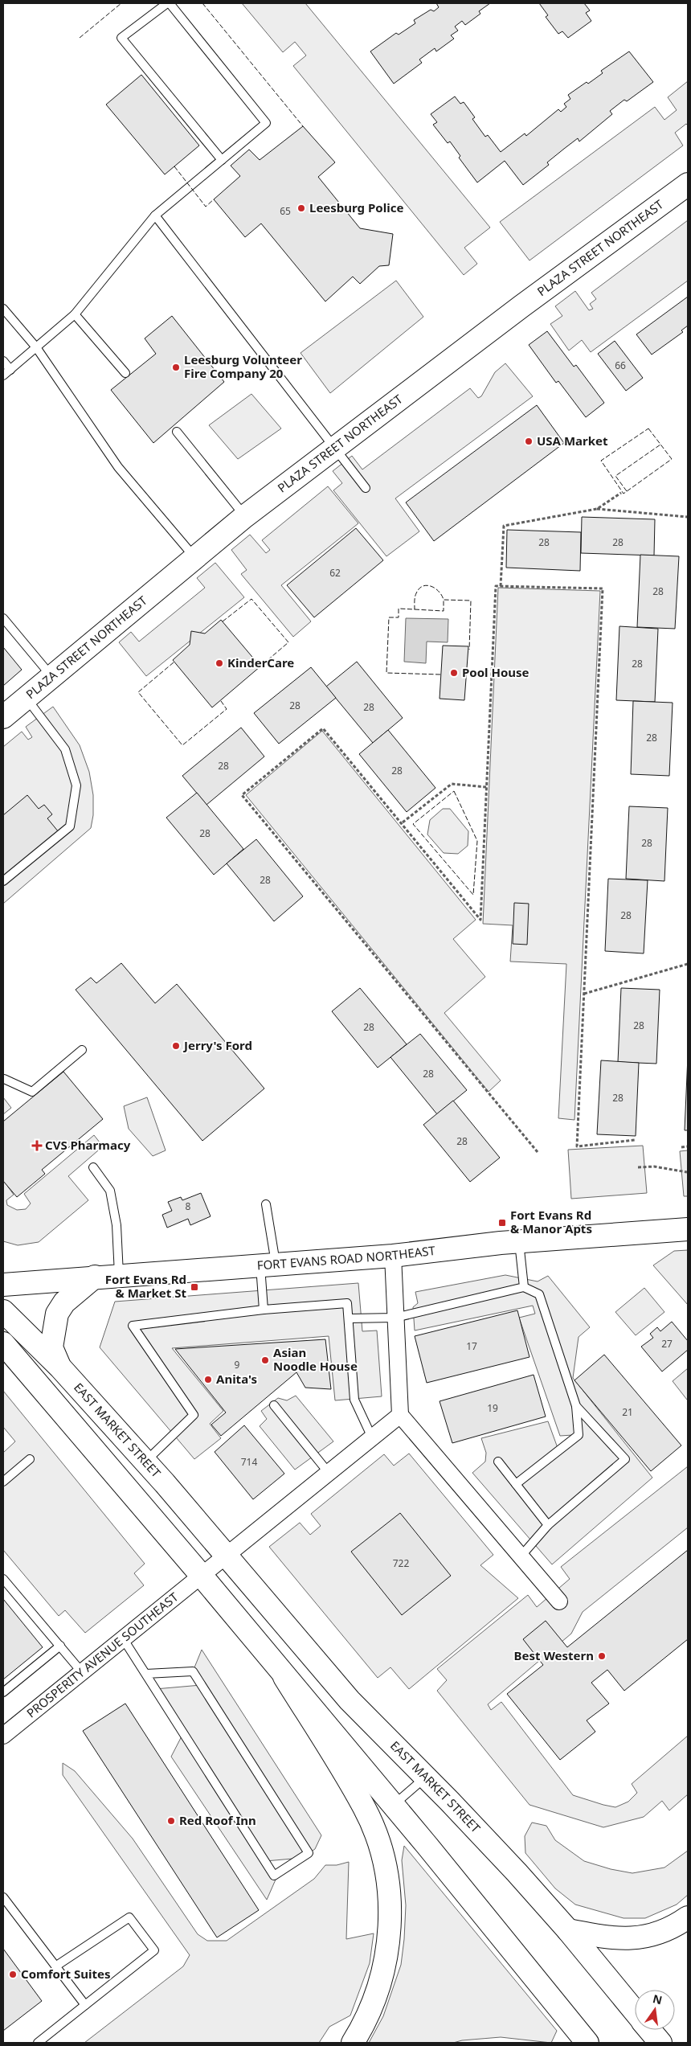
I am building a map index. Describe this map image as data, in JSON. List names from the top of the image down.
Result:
{
  "streets": {
    "main road": ["PLAZA STREET NORTHEAST", "FORT EVANS ROAD NORTHEAST", "EAST MARKET STREET"],
    "street": ["PROSPERITY AVENUE SOUTHEAST"]
  },
  "places": {
    "other": [
      "Leesburg Police",
      "Leesburg Volunteer Fire Company 20",
      "USA Market",
      "KinderCare",
      "Pool House",
      "Jerry's Ford",
      "Asian Noodle House",
      "Anita's",
      "Best Western",
      "Red Roof Inn",
      "Comfort Suites"
    ],
    "health": ["CVS Pharmacy"],
    "transit": ["Fort Evans Rd & Manor Apts", "Fort Evans Rd & Market St"]
  },
  "house_numbers": [
    "65",
    "66",
    "28",
    "28",
    "62",
    "28",
    "28",
    "28",
    "28",
    "28",
    "28",
    "28",
    "28",
    "28",
    "28",
    "28",
    "28",
    "28",
    "28",
    "28",
    "28",
    "8",
    "27",
    "17",
    "9",
    "19",
    "21",
    "714",
    "722"
  ],
  "north": "top"
}
